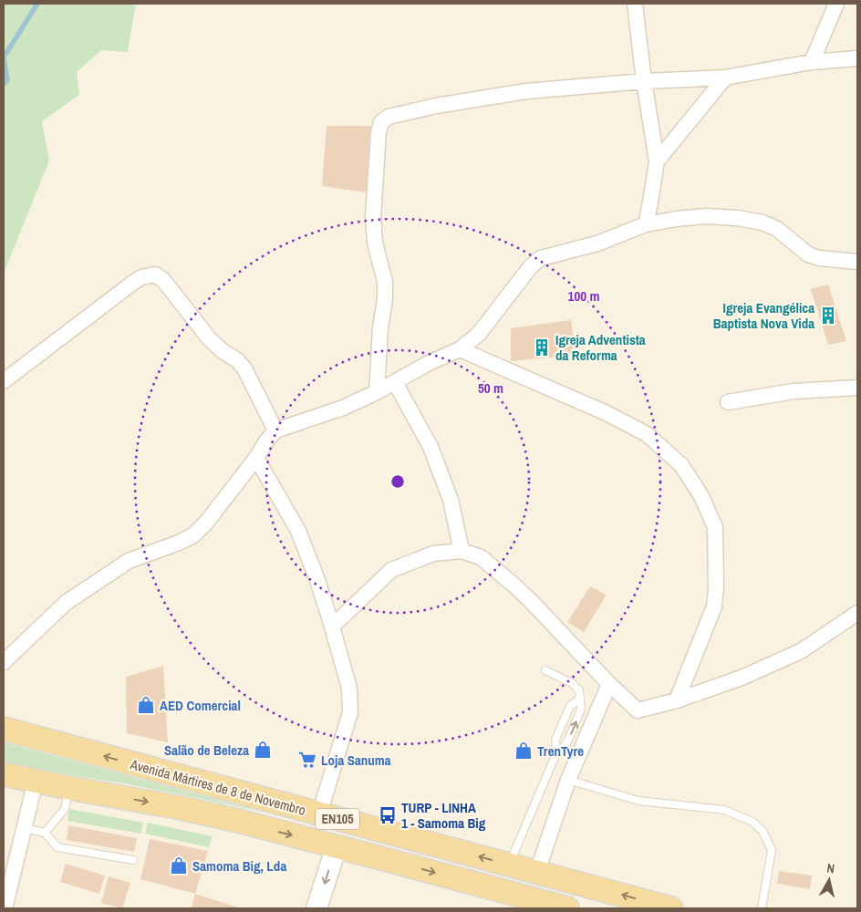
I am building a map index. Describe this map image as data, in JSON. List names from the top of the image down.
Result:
{
  "streets": {
    "main road": ["Avenida Mártires de 8 de Novembro", "EN105"]
  },
  "places": {
    "building": ["Igreja Evangélica Baptista Nova Vida", "Igreja Adventista da Reforma"],
    "shop": [
      "AED Comercial",
      "Salão de Beleza",
      "TrenTyre",
      "Samoma Big, Lda"
    ],
    "supermarket": ["Loja Sanuma"],
    "bus stop": ["TURP - LINHA 1 - Samoma Big"]
  },
  "north": "top",
  "rings": ["100 m", "50 m"]
}
